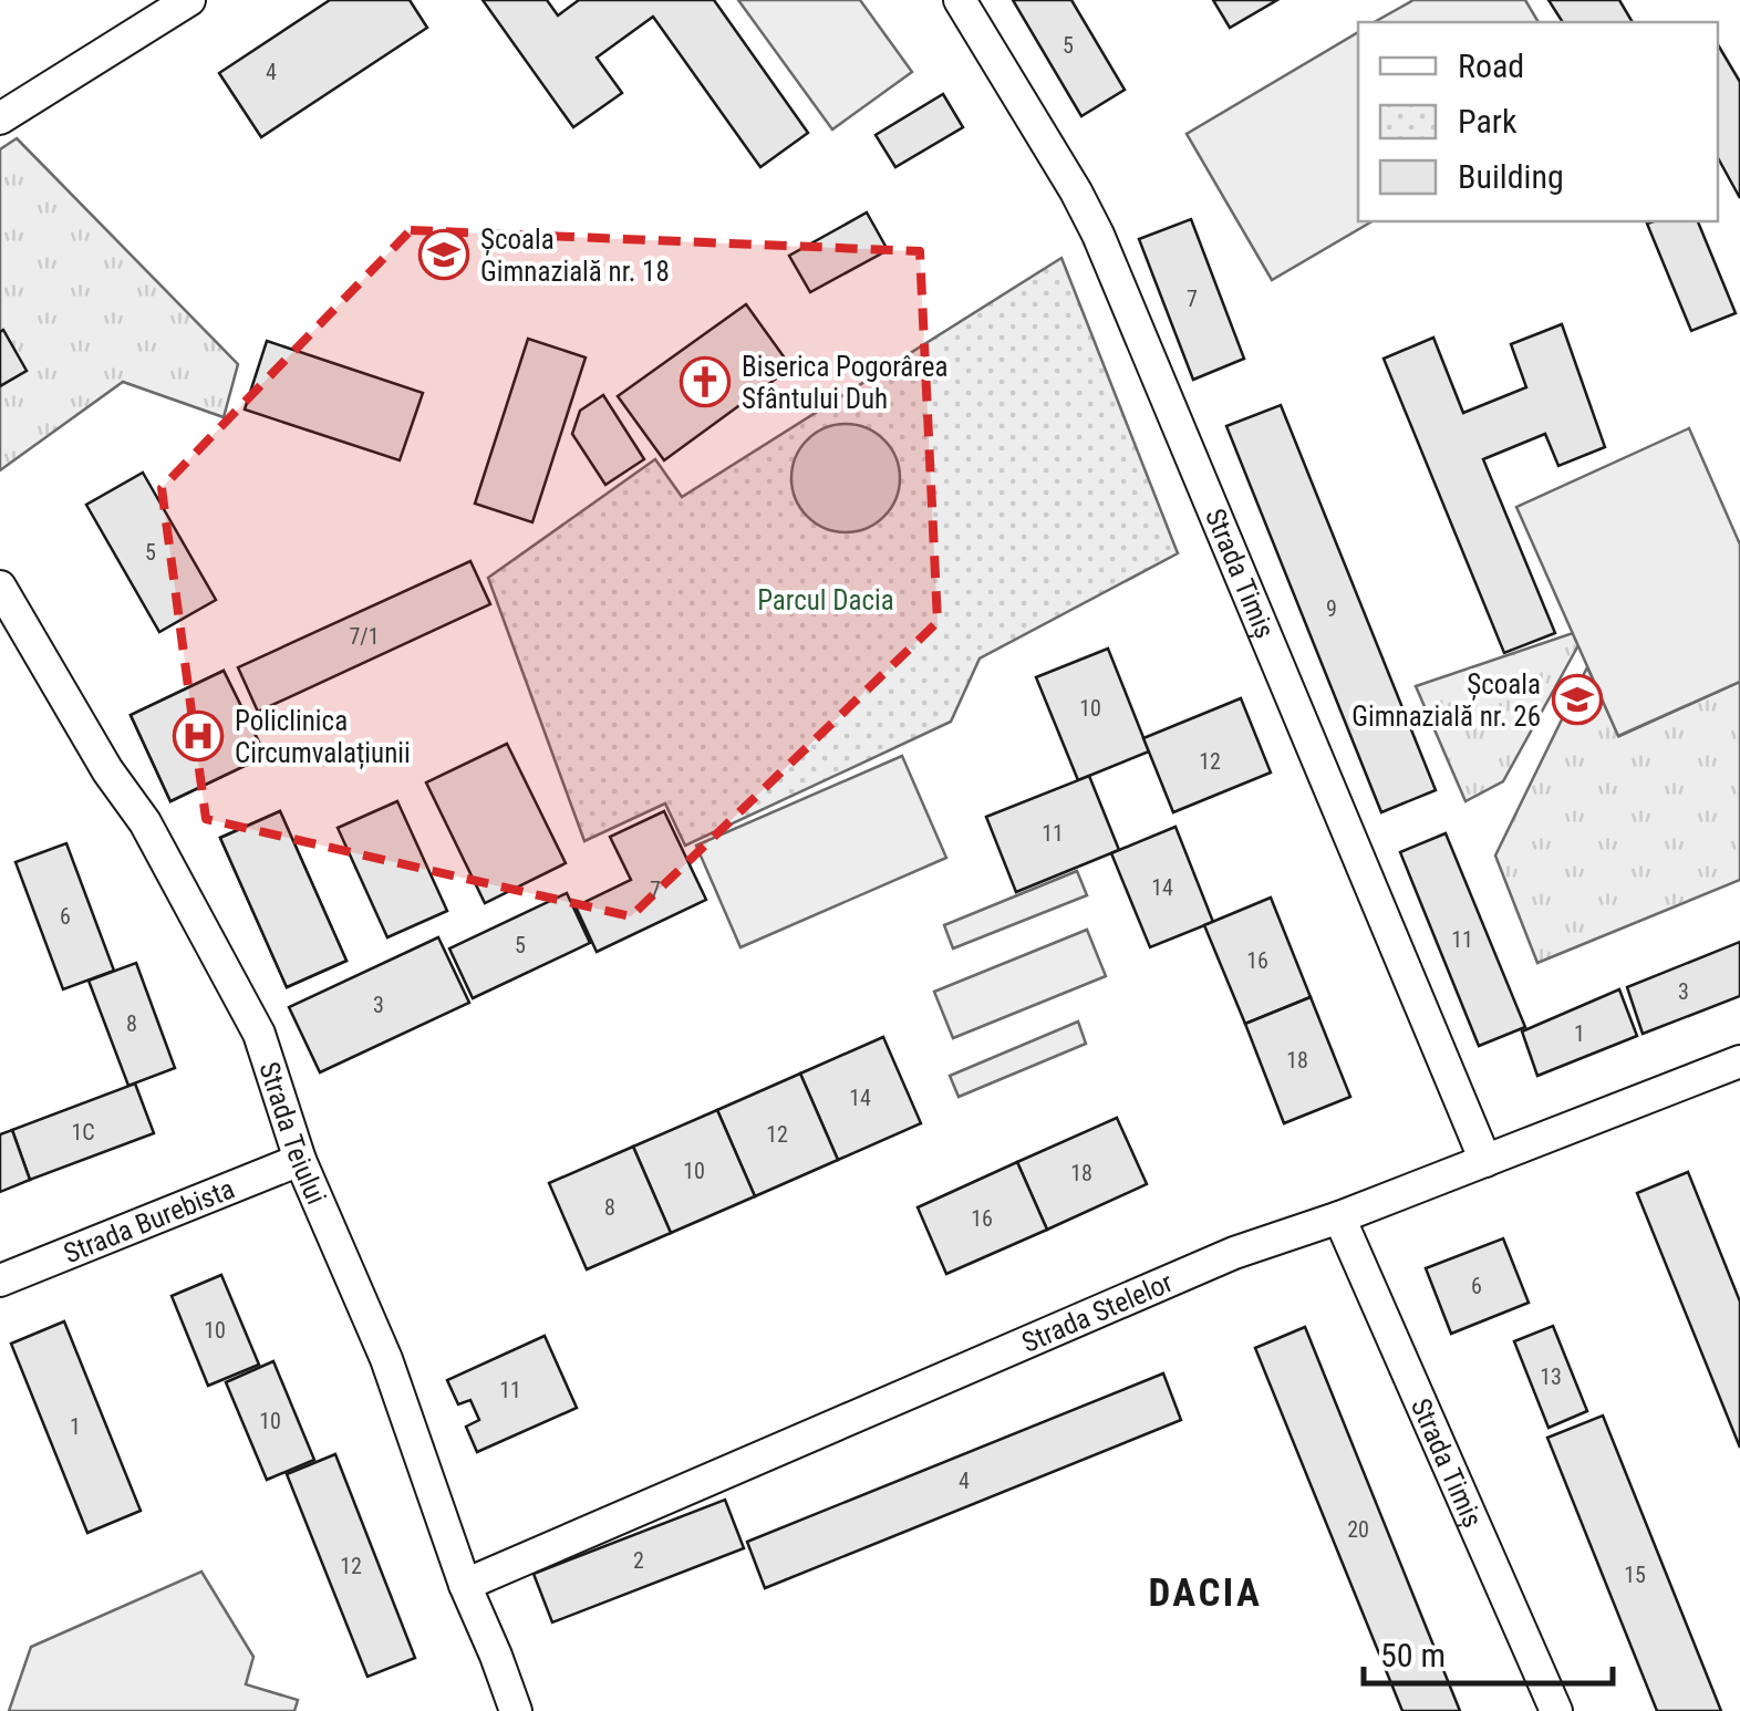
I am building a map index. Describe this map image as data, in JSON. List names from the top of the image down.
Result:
{
  "streets": {
    "street": [
      "Strada Timiș",
      "Strada Teiului",
      "Strada Burebista",
      "Strada Stelelor"
    ]
  },
  "crossings": [
    ["Strada Timiș", "Strada Stelelor"],
    ["Strada Teiului", "Strada Burebista"],
    ["Strada Teiului", "Strada Stelelor"]
  ],
  "districts": ["DACIA"],
  "parks": ["Parcul Dacia"],
  "places": {
    "school or university": ["Școala Gimnazială nr. 18", "Școala Gimnazială nr. 26"],
    "church": ["Biserica Pogorârea Sfântului Duh"],
    "hospital": ["Policlinica Circumvalațiunii"]
  },
  "house_numbers": [
    "5",
    "4",
    "7",
    "5",
    "9",
    "7/1",
    "10",
    "12",
    "11",
    "14",
    "7",
    "6",
    "11",
    "5",
    "16",
    "3",
    "3",
    "8",
    "1",
    "18",
    "14",
    "1C",
    "12",
    "10",
    "18",
    "8",
    "16",
    "6",
    "10",
    "13",
    "11",
    "10",
    "1",
    "4",
    "20",
    "2",
    "12",
    "15"
  ],
  "legend": ["Road", "Park", "Building"],
  "scale_bar": "50 m"
}
